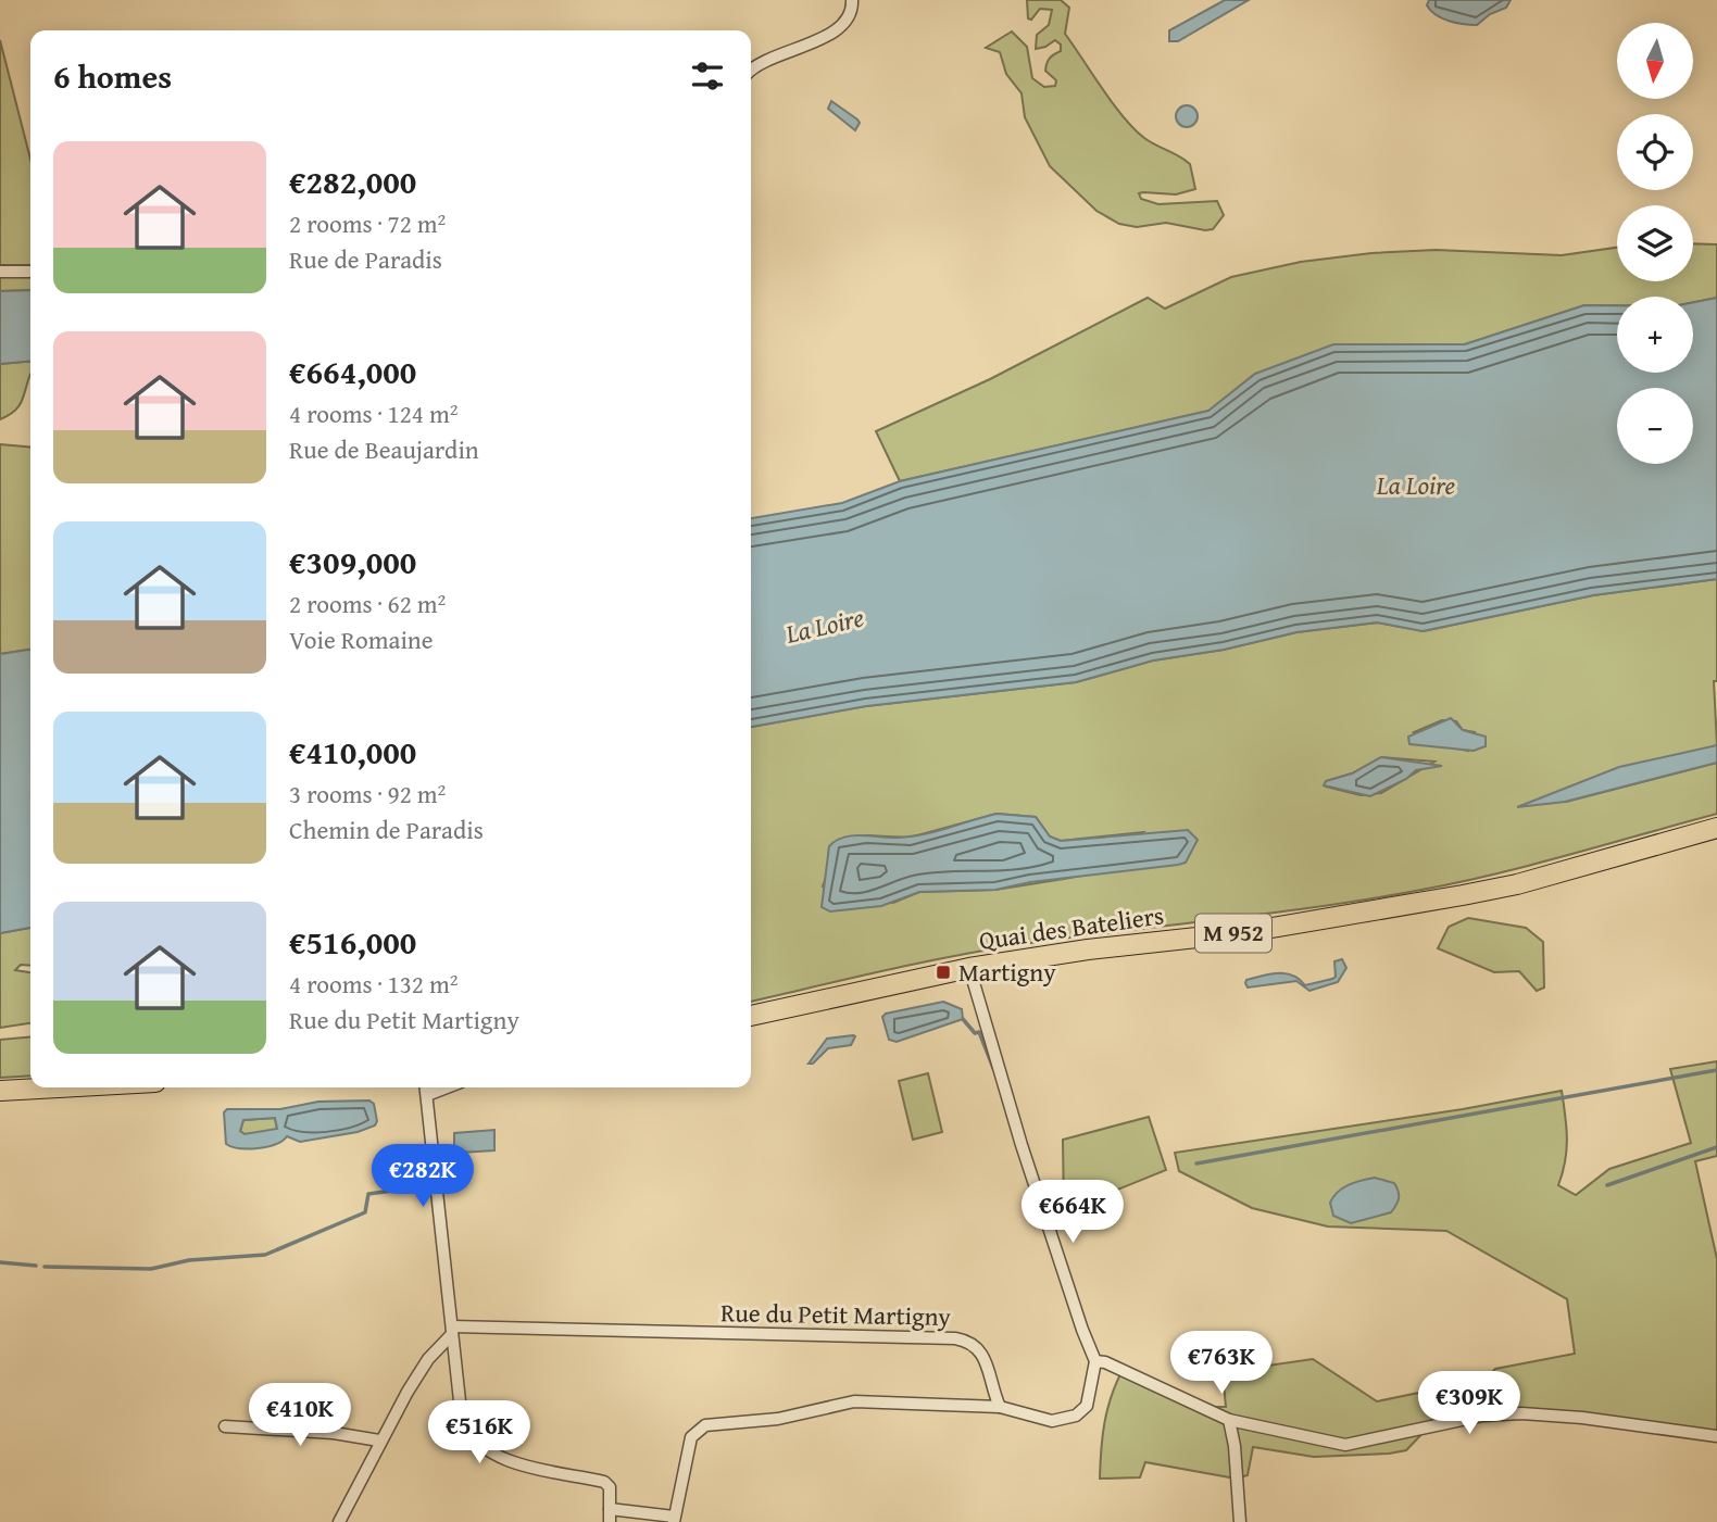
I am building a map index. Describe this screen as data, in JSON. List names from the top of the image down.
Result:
{
  "streets": {
    "main road": ["Quai des Bateliers", "M 952"],
    "street": ["Rue du Petit Martigny"]
  },
  "water": ["La Loire"],
  "places": {
    "transit": ["Martigny"]
  },
  "north": "bottom",
  "page": {
    "map_buttons": ["+", "−"],
    "heading": "6 homes",
    "list": [
      {
        "name": "€282,000",
        "note": "2 rooms · 72 m² · Rue de Paradis"
      },
      {
        "name": "€664,000",
        "note": "4 rooms · 124 m² · Rue de Beaujardin"
      },
      {
        "name": "€309,000",
        "note": "2 rooms · 62 m² · Voie Romaine"
      },
      {
        "name": "€410,000",
        "note": "3 rooms · 92 m² · Chemin de Paradis"
      },
      {
        "name": "€516,000",
        "note": "4 rooms · 132 m² · Rue du Petit Martigny"
      }
    ],
    "price": [
      "€282K",
      "€664K",
      "€763K",
      "€309K",
      "€410K",
      "€516K"
    ]
  }
}
